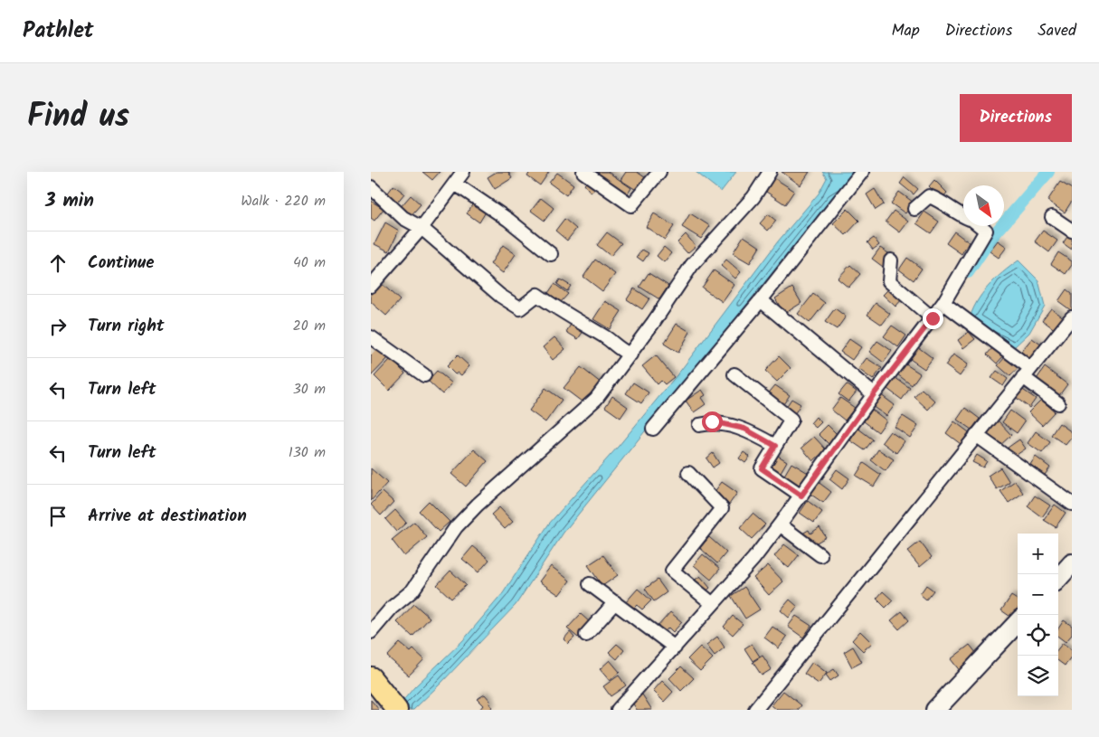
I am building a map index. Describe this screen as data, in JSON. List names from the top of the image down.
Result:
{
  "north": "bottom right",
  "page": {
    "header": "Pathlet",
    "nav": ["Map", "Directions", "Saved"],
    "title": "Find us",
    "buttons": "Directions",
    "heading": ["3 min", "Walk · 220 m"],
    "list": [
      ["Continue", "40 m"],
      ["Turn right", "20 m"],
      ["Turn left", "30 m"],
      ["Turn left", "130 m"],
      "Arrive at destination"
    ],
    "map_buttons": ["+", "−"]
  }
}
